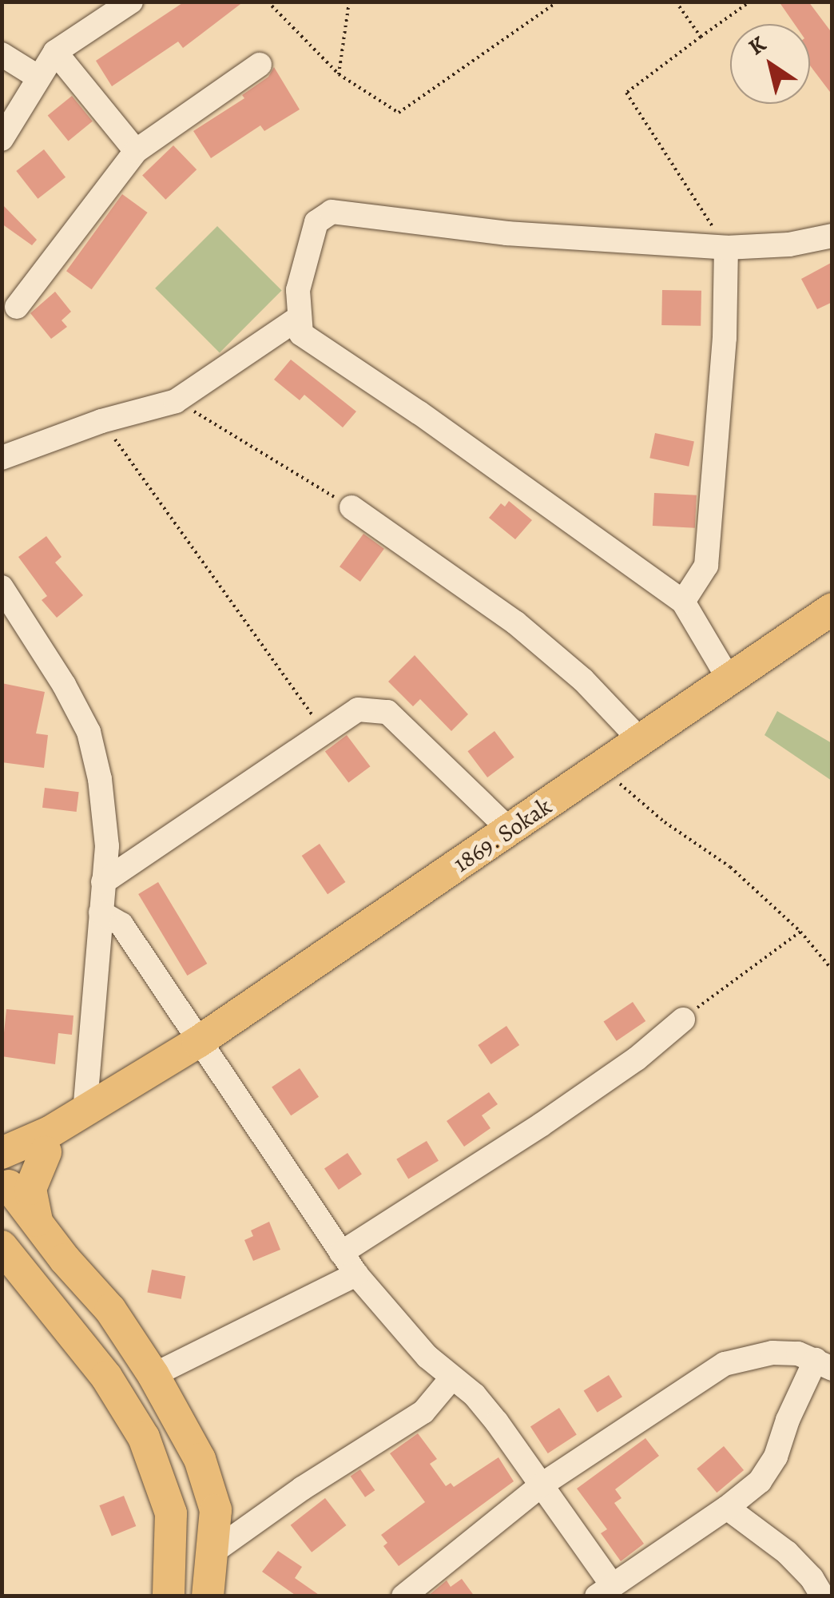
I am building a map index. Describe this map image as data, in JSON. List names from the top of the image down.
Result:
{
  "streets": {
    "main road": ["1869. Sokak"]
  },
  "north": "top left"
}
